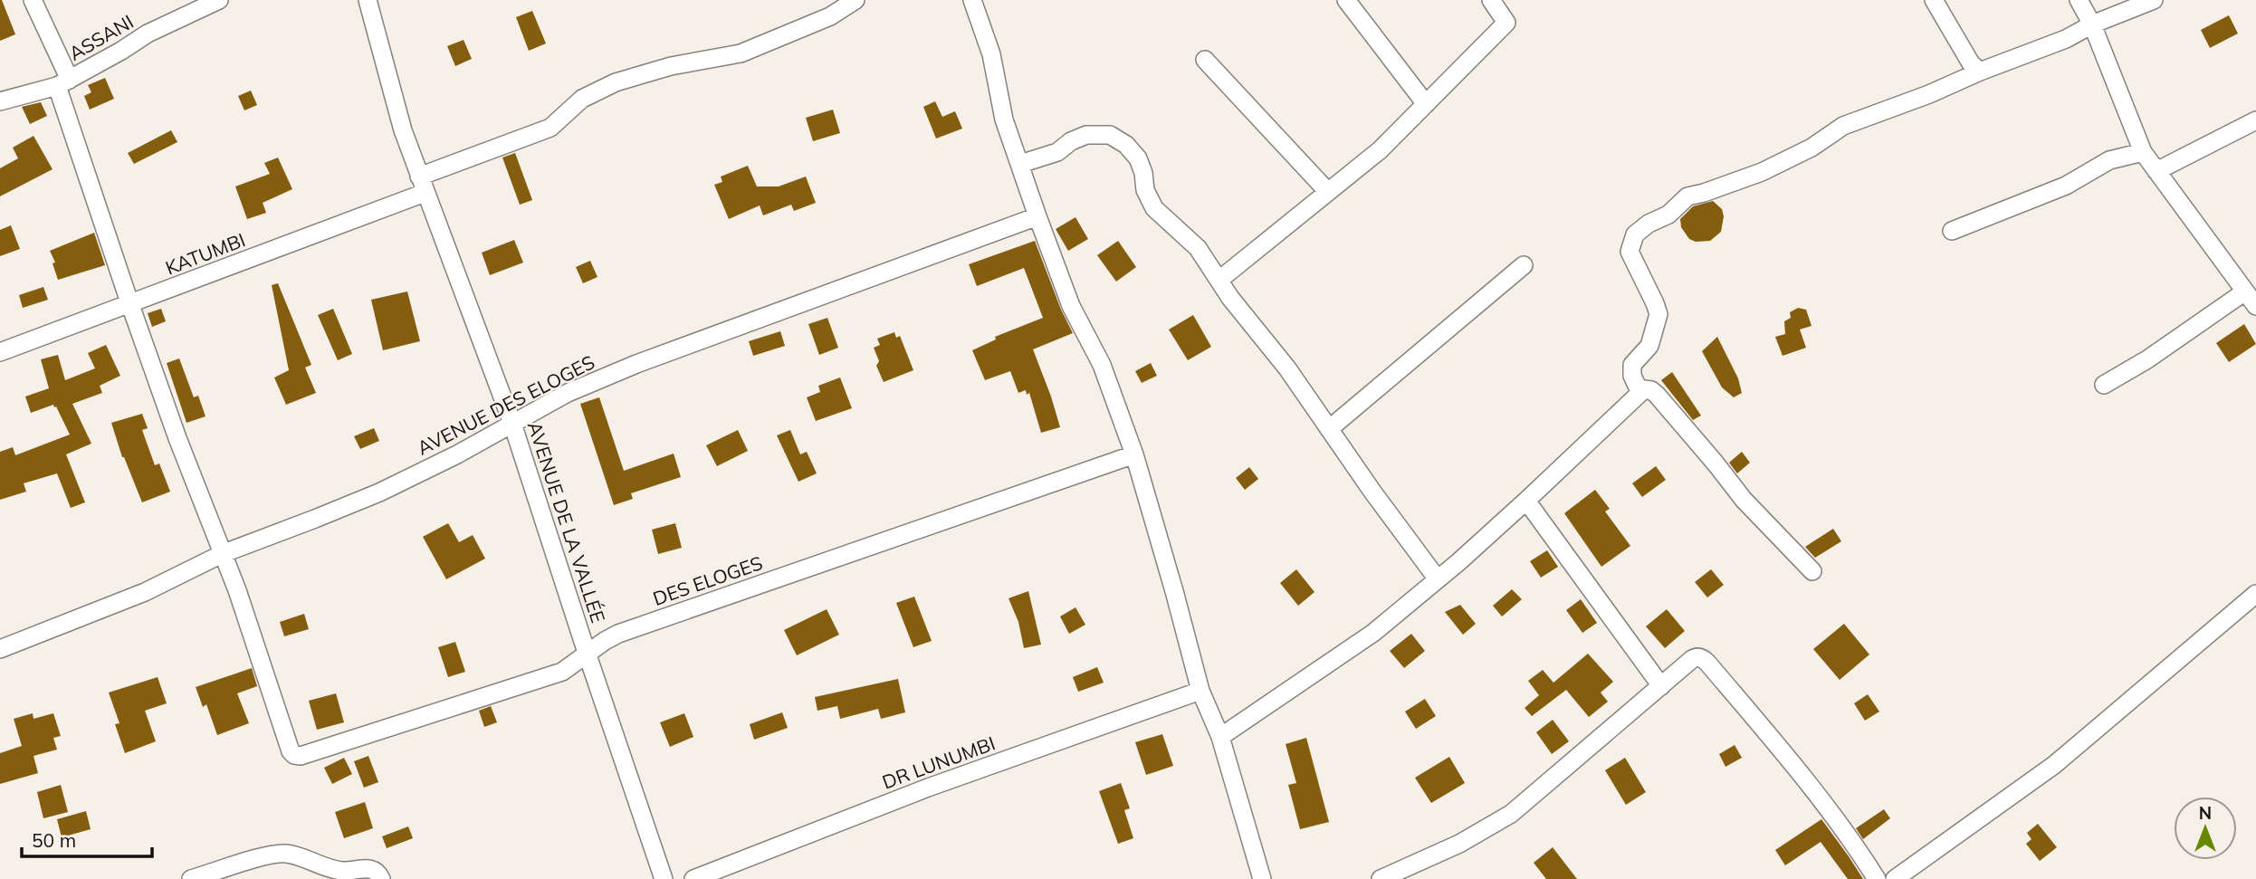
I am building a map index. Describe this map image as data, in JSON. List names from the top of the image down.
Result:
{
  "streets": {
    "street": [
      "ASSANI",
      "KATUMBI",
      "AVENUE DES ELOGES",
      "AVENUE DE LA VALLÉE",
      "DES ELOGES",
      "DR LUNUMBI"
    ]
  },
  "crossings": [
    ["KATUMBI", "AVENUE DE LA VALLÉE"],
    ["AVENUE DES ELOGES", "AVENUE DE LA VALLÉE"],
    ["AVENUE DES ELOGES", "DES ELOGES"],
    ["AVENUE DE LA VALLÉE", "DES ELOGES"]
  ],
  "scale_bar": "50 m",
  "north": "top"
}
